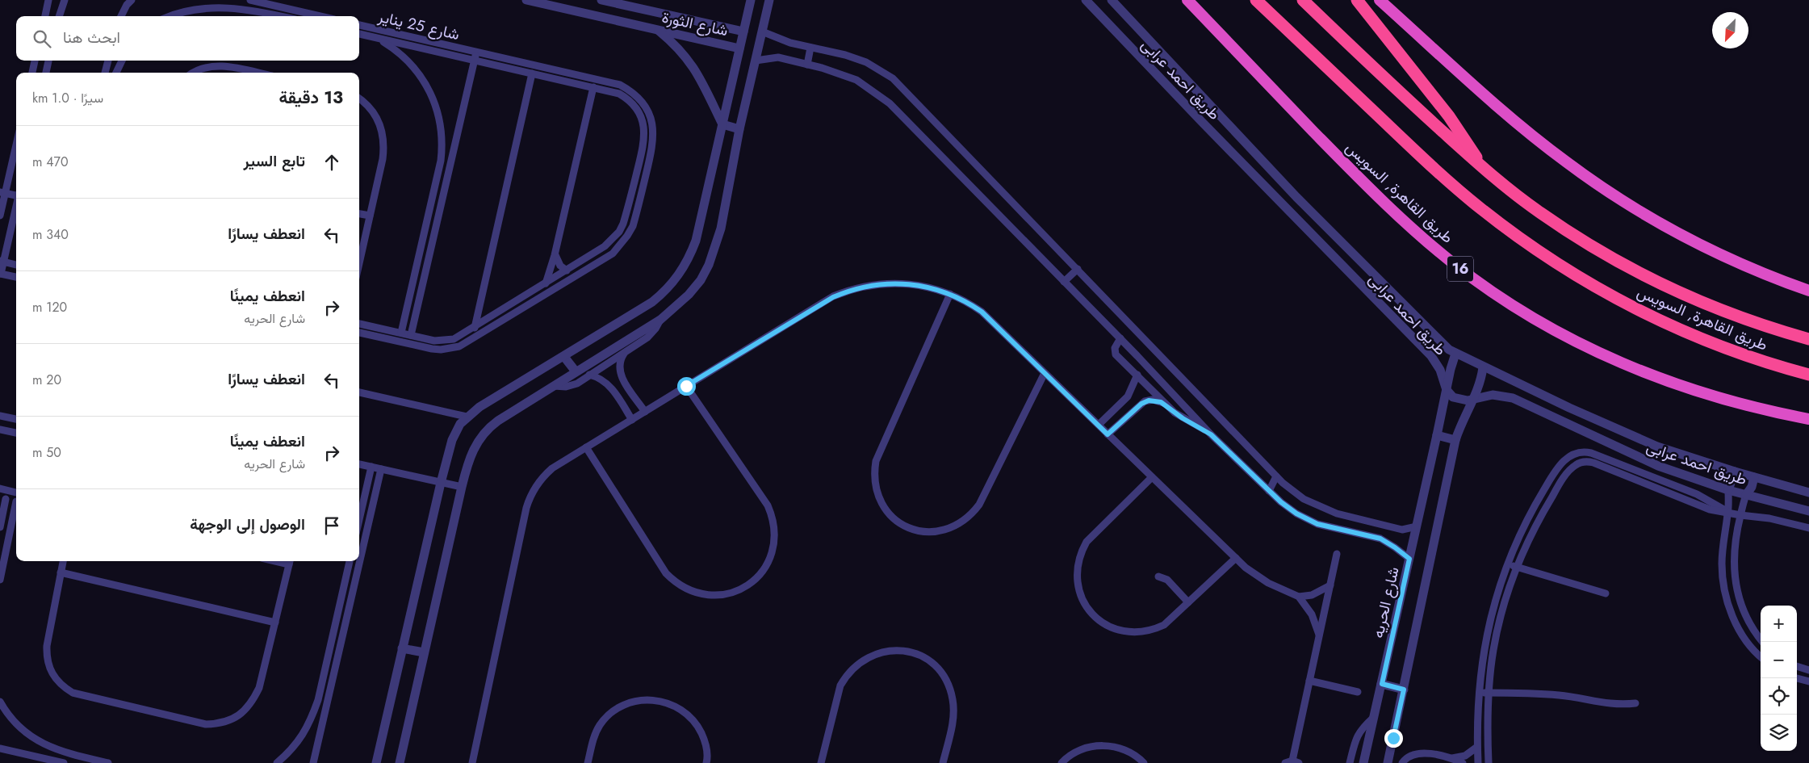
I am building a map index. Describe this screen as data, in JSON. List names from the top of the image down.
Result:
{
  "streets": {
    "highway": ["طريق القاهرة, السويس", "16"],
    "street": [
      "شارع الثورة",
      "شارع 25 يناير",
      "طريق احمد عرابى",
      "شارع الحريه"
    ]
  },
  "crossings": [
    ["طريق احمد عرابى", "شارع الحريه"]
  ],
  "north": "bottom left",
  "page": {
    "search": "ابحث هنا",
    "heading": ["13 دقيقة", "سيرًا · 1.0 km"],
    "list": [
      ["تابع السير", "470 m"],
      ["انعطف يسارًا", "340 m"],
      ["انعطف يمينًا", "شارع الحريه", "120 m"],
      ["انعطف يسارًا", "20 m"],
      ["انعطف يمينًا", "شارع الحريه", "50 m"],
      "الوصول إلى الوجهة"
    ],
    "map_buttons": ["+", "−"]
  }
}
